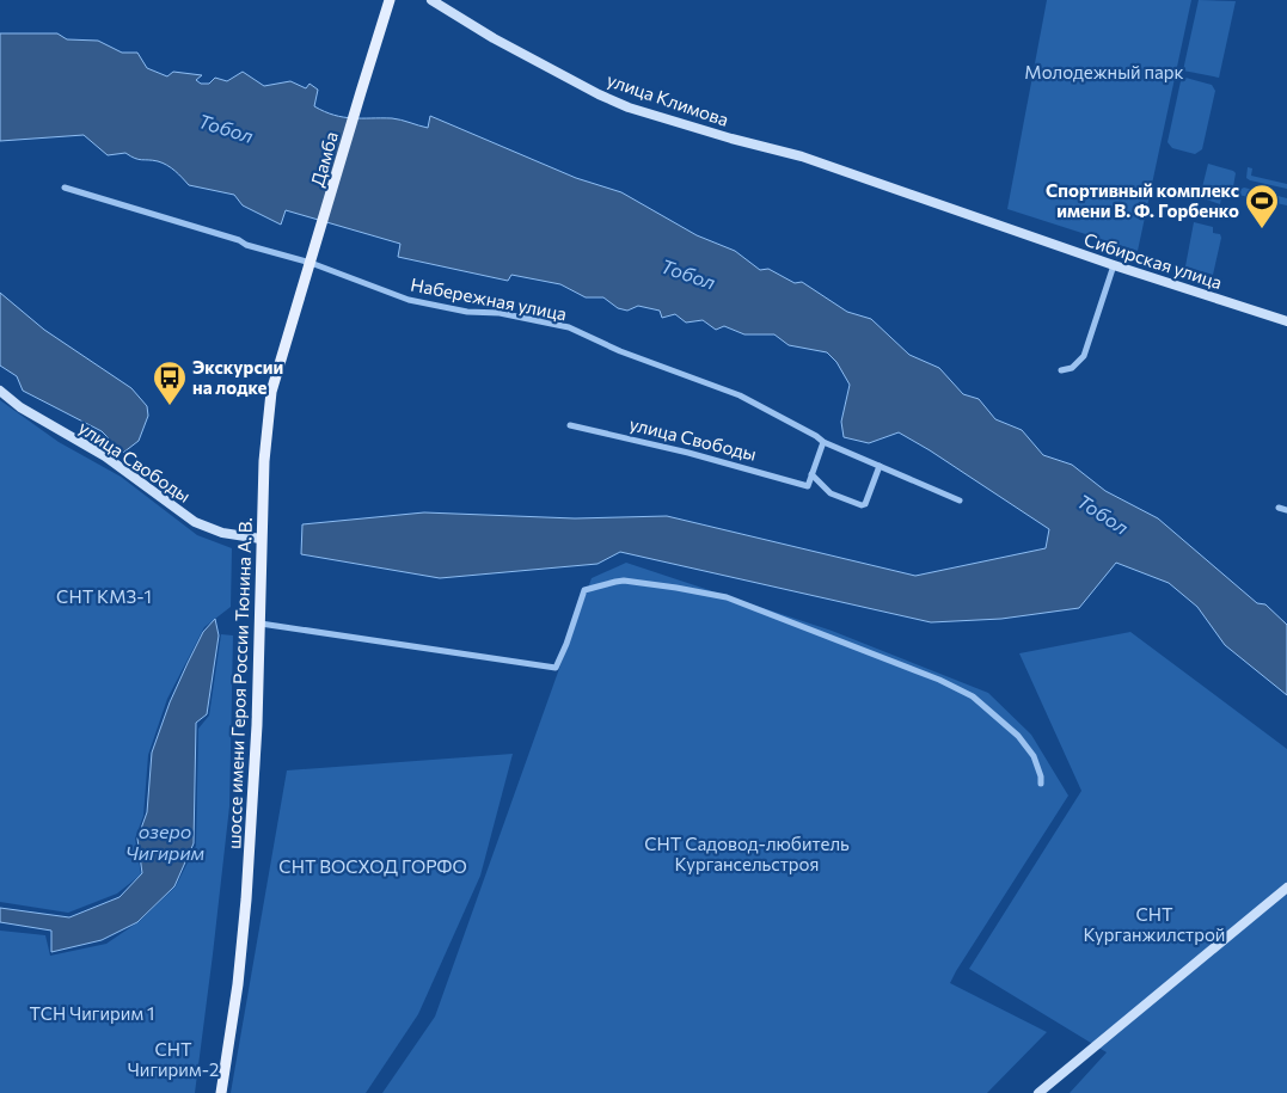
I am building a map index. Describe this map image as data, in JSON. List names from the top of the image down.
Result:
{
  "streets": {
    "main road": ["Дамба", "шоссе имени Героя России Тюнина А. В."],
    "street": [
      "улица Климова",
      "Сибирская улица",
      "Набережная улица",
      "улица Свободы"
    ]
  },
  "crossings": [
    ["улица Климова", "Сибирская улица"],
    ["Дамба", "Набережная улица"],
    ["Дамба", "шоссе имени Героя России Тюнина А. В."],
    ["Набережная улица", "шоссе имени Героя России Тюнина А. В."],
    ["улица Свободы", "шоссе имени Героя России Тюнина А. В."]
  ],
  "water": ["Тобол", "озеро Чигирим"],
  "parks": [
    "Молодежный парк",
    "СНТ КМЗ-1",
    "СНТ Садовод-любитель Кургансельстроя",
    "СНТ ВОСХОД ГОРФО",
    "СНТ Курганжилстрой",
    "ТСН Чигирим 1",
    "СНТ Чигирим-2"
  ],
  "places": {
    "sports": ["Спортивный комплекс имени В. Ф. Горбенко"],
    "bus stop": ["Экскурсии на лодке"]
  }
}
